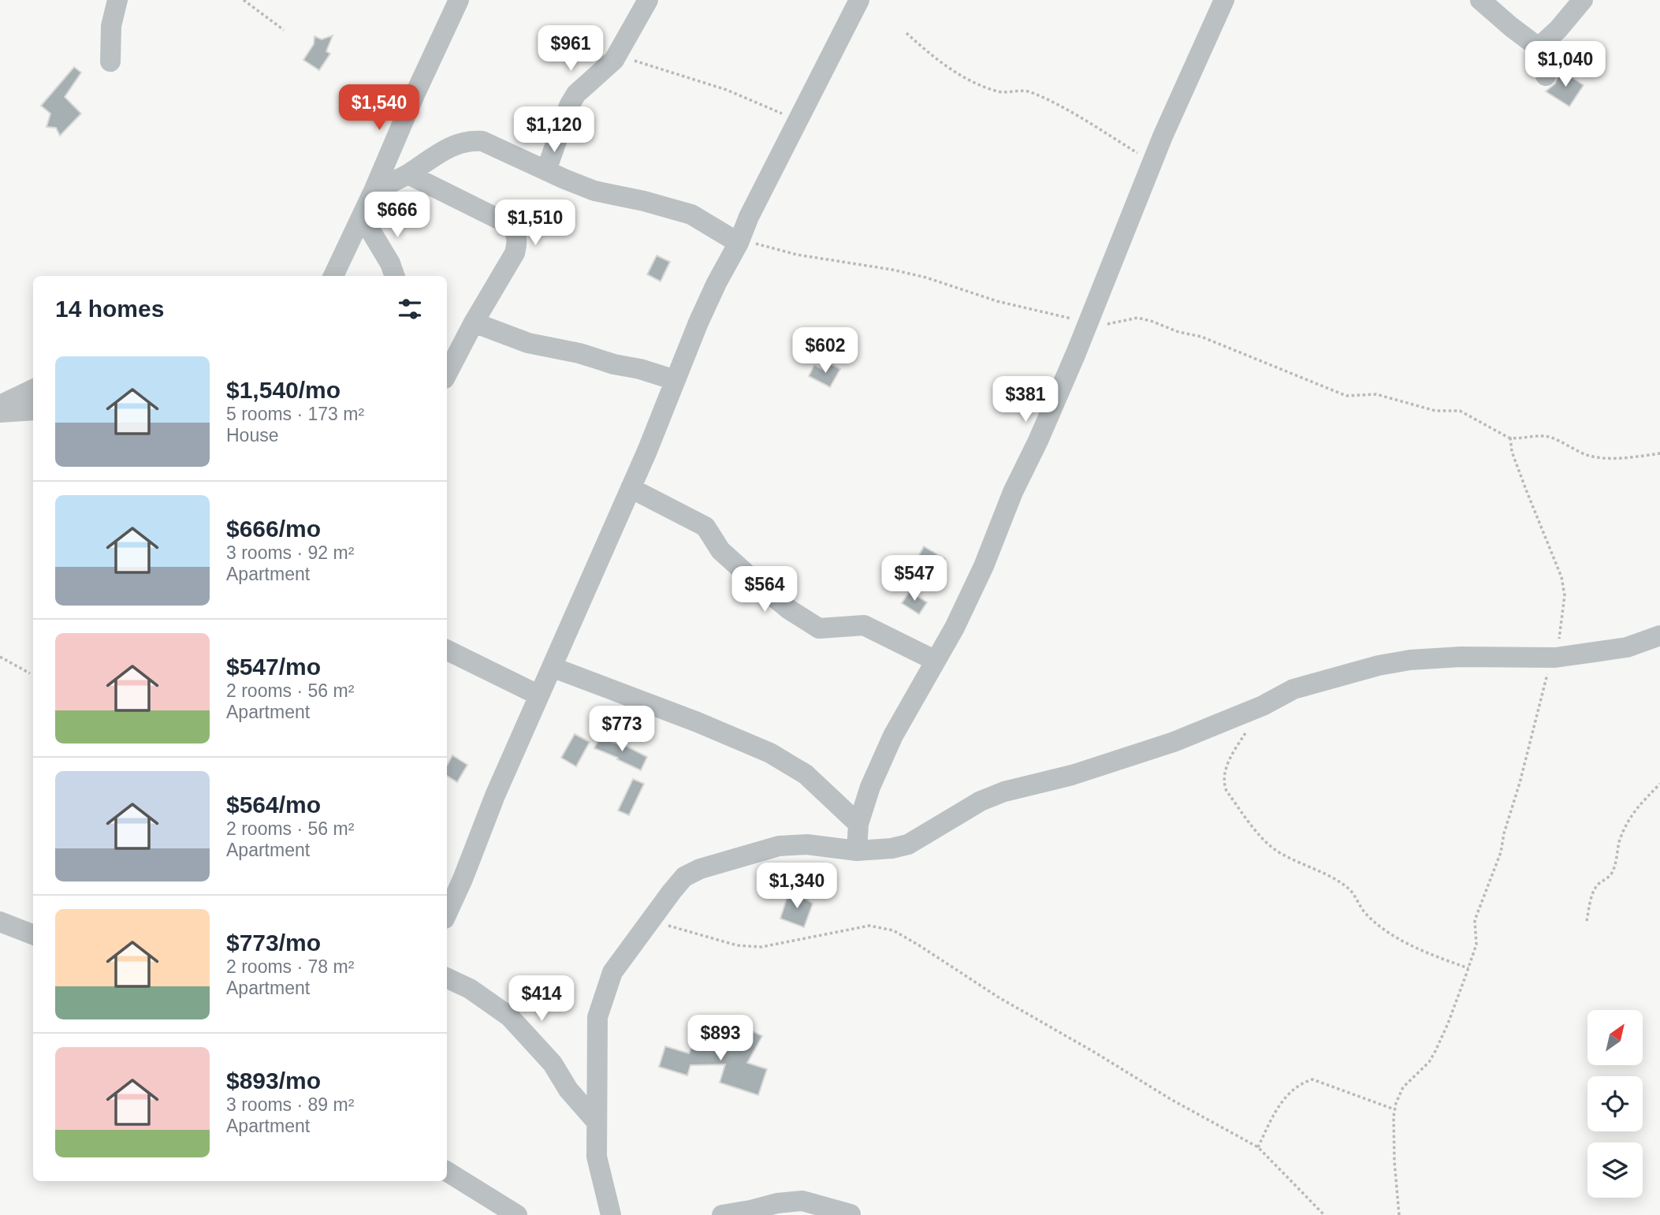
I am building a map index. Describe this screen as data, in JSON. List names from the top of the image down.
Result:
{
  "north": "top right",
  "page": {
    "price": [
      "$961",
      "$1,040",
      "$1,540",
      "$1,120",
      "$666",
      "$1,510",
      "$602",
      "$381",
      "$547",
      "$564",
      "$773",
      "$1,340",
      "$414",
      "$893"
    ],
    "heading": "14 homes",
    "list": [
      {
        "name": "$1,540/mo",
        "note": "5 rooms · 173 m² · House"
      },
      {
        "name": "$666/mo",
        "note": "3 rooms · 92 m² · Apartment"
      },
      {
        "name": "$547/mo",
        "note": "2 rooms · 56 m² · Apartment"
      },
      {
        "name": "$564/mo",
        "note": "2 rooms · 56 m² · Apartment"
      },
      {
        "name": "$773/mo",
        "note": "2 rooms · 78 m² · Apartment"
      },
      {
        "name": "$893/mo",
        "note": "3 rooms · 89 m² · Apartment"
      }
    ]
  }
}
